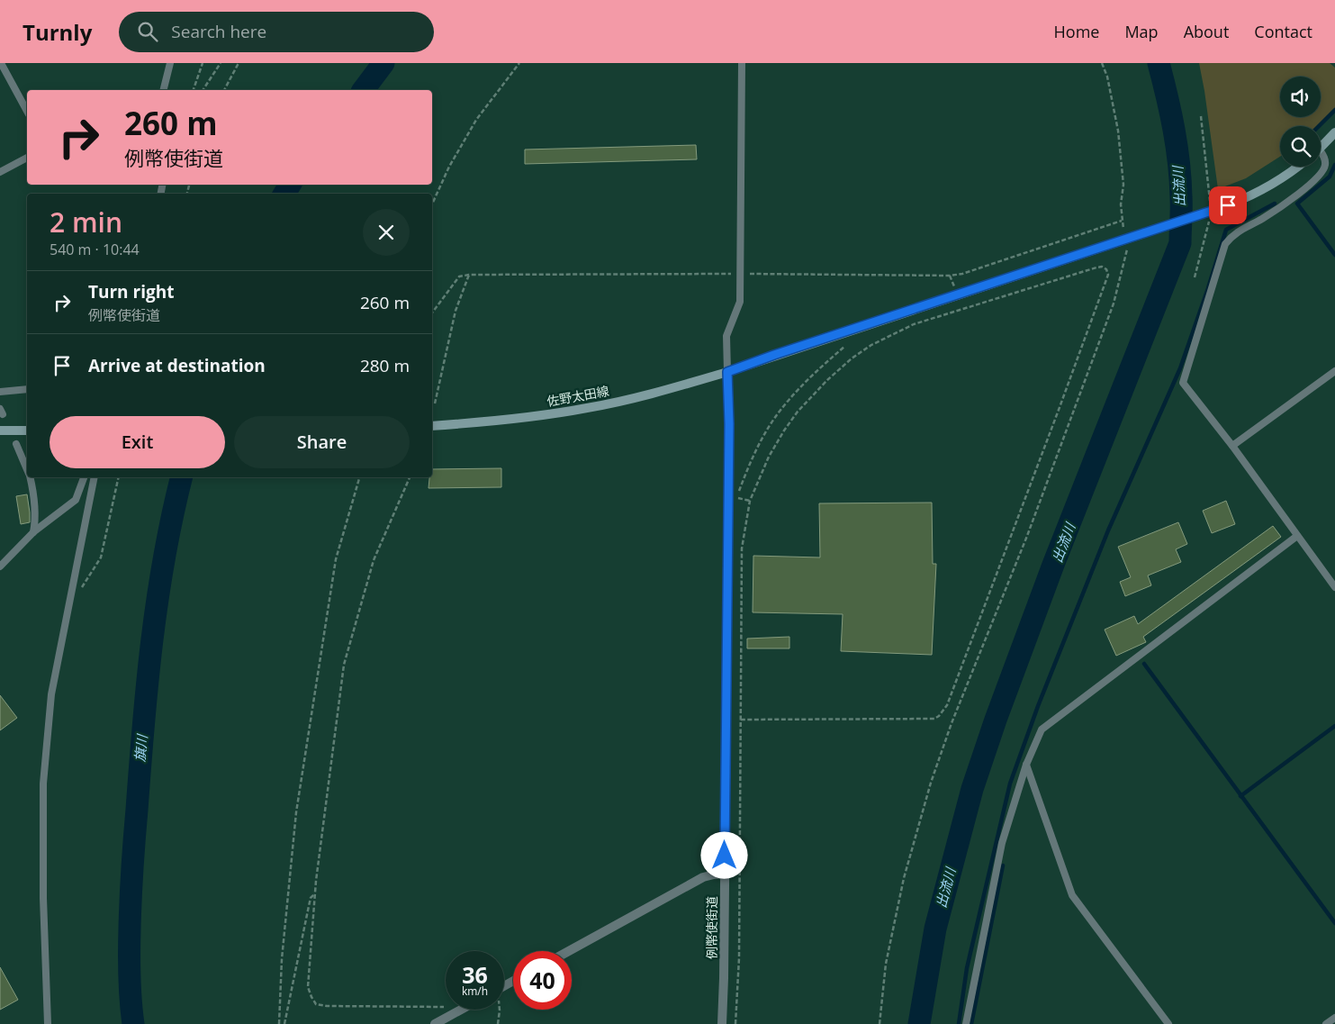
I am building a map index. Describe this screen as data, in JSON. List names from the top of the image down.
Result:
{
  "streets": {
    "main road": ["佐野太田線"],
    "street": ["例幣使街道"]
  },
  "crossings": [
    ["佐野太田線", "例幣使街道"]
  ],
  "water": ["出流川", "旗川"],
  "page": {
    "header": "Turnly",
    "search": "Search here",
    "nav": [
      "Home",
      "Map",
      "About",
      "Contact"
    ],
    "turn": ["260 m", "例幣使街道"],
    "heading": ["2 min", "540 m · 10:44"],
    "list": [
      {
        "name": "Turn right",
        "note": "例幣使街道",
        "value": "260 m"
      },
      {
        "name": "Arrive at destination",
        "value": "280 m"
      }
    ],
    "buttons": ["Exit", "Share"],
    "speed": "36 km/h",
    "limit": "40"
  }
}
